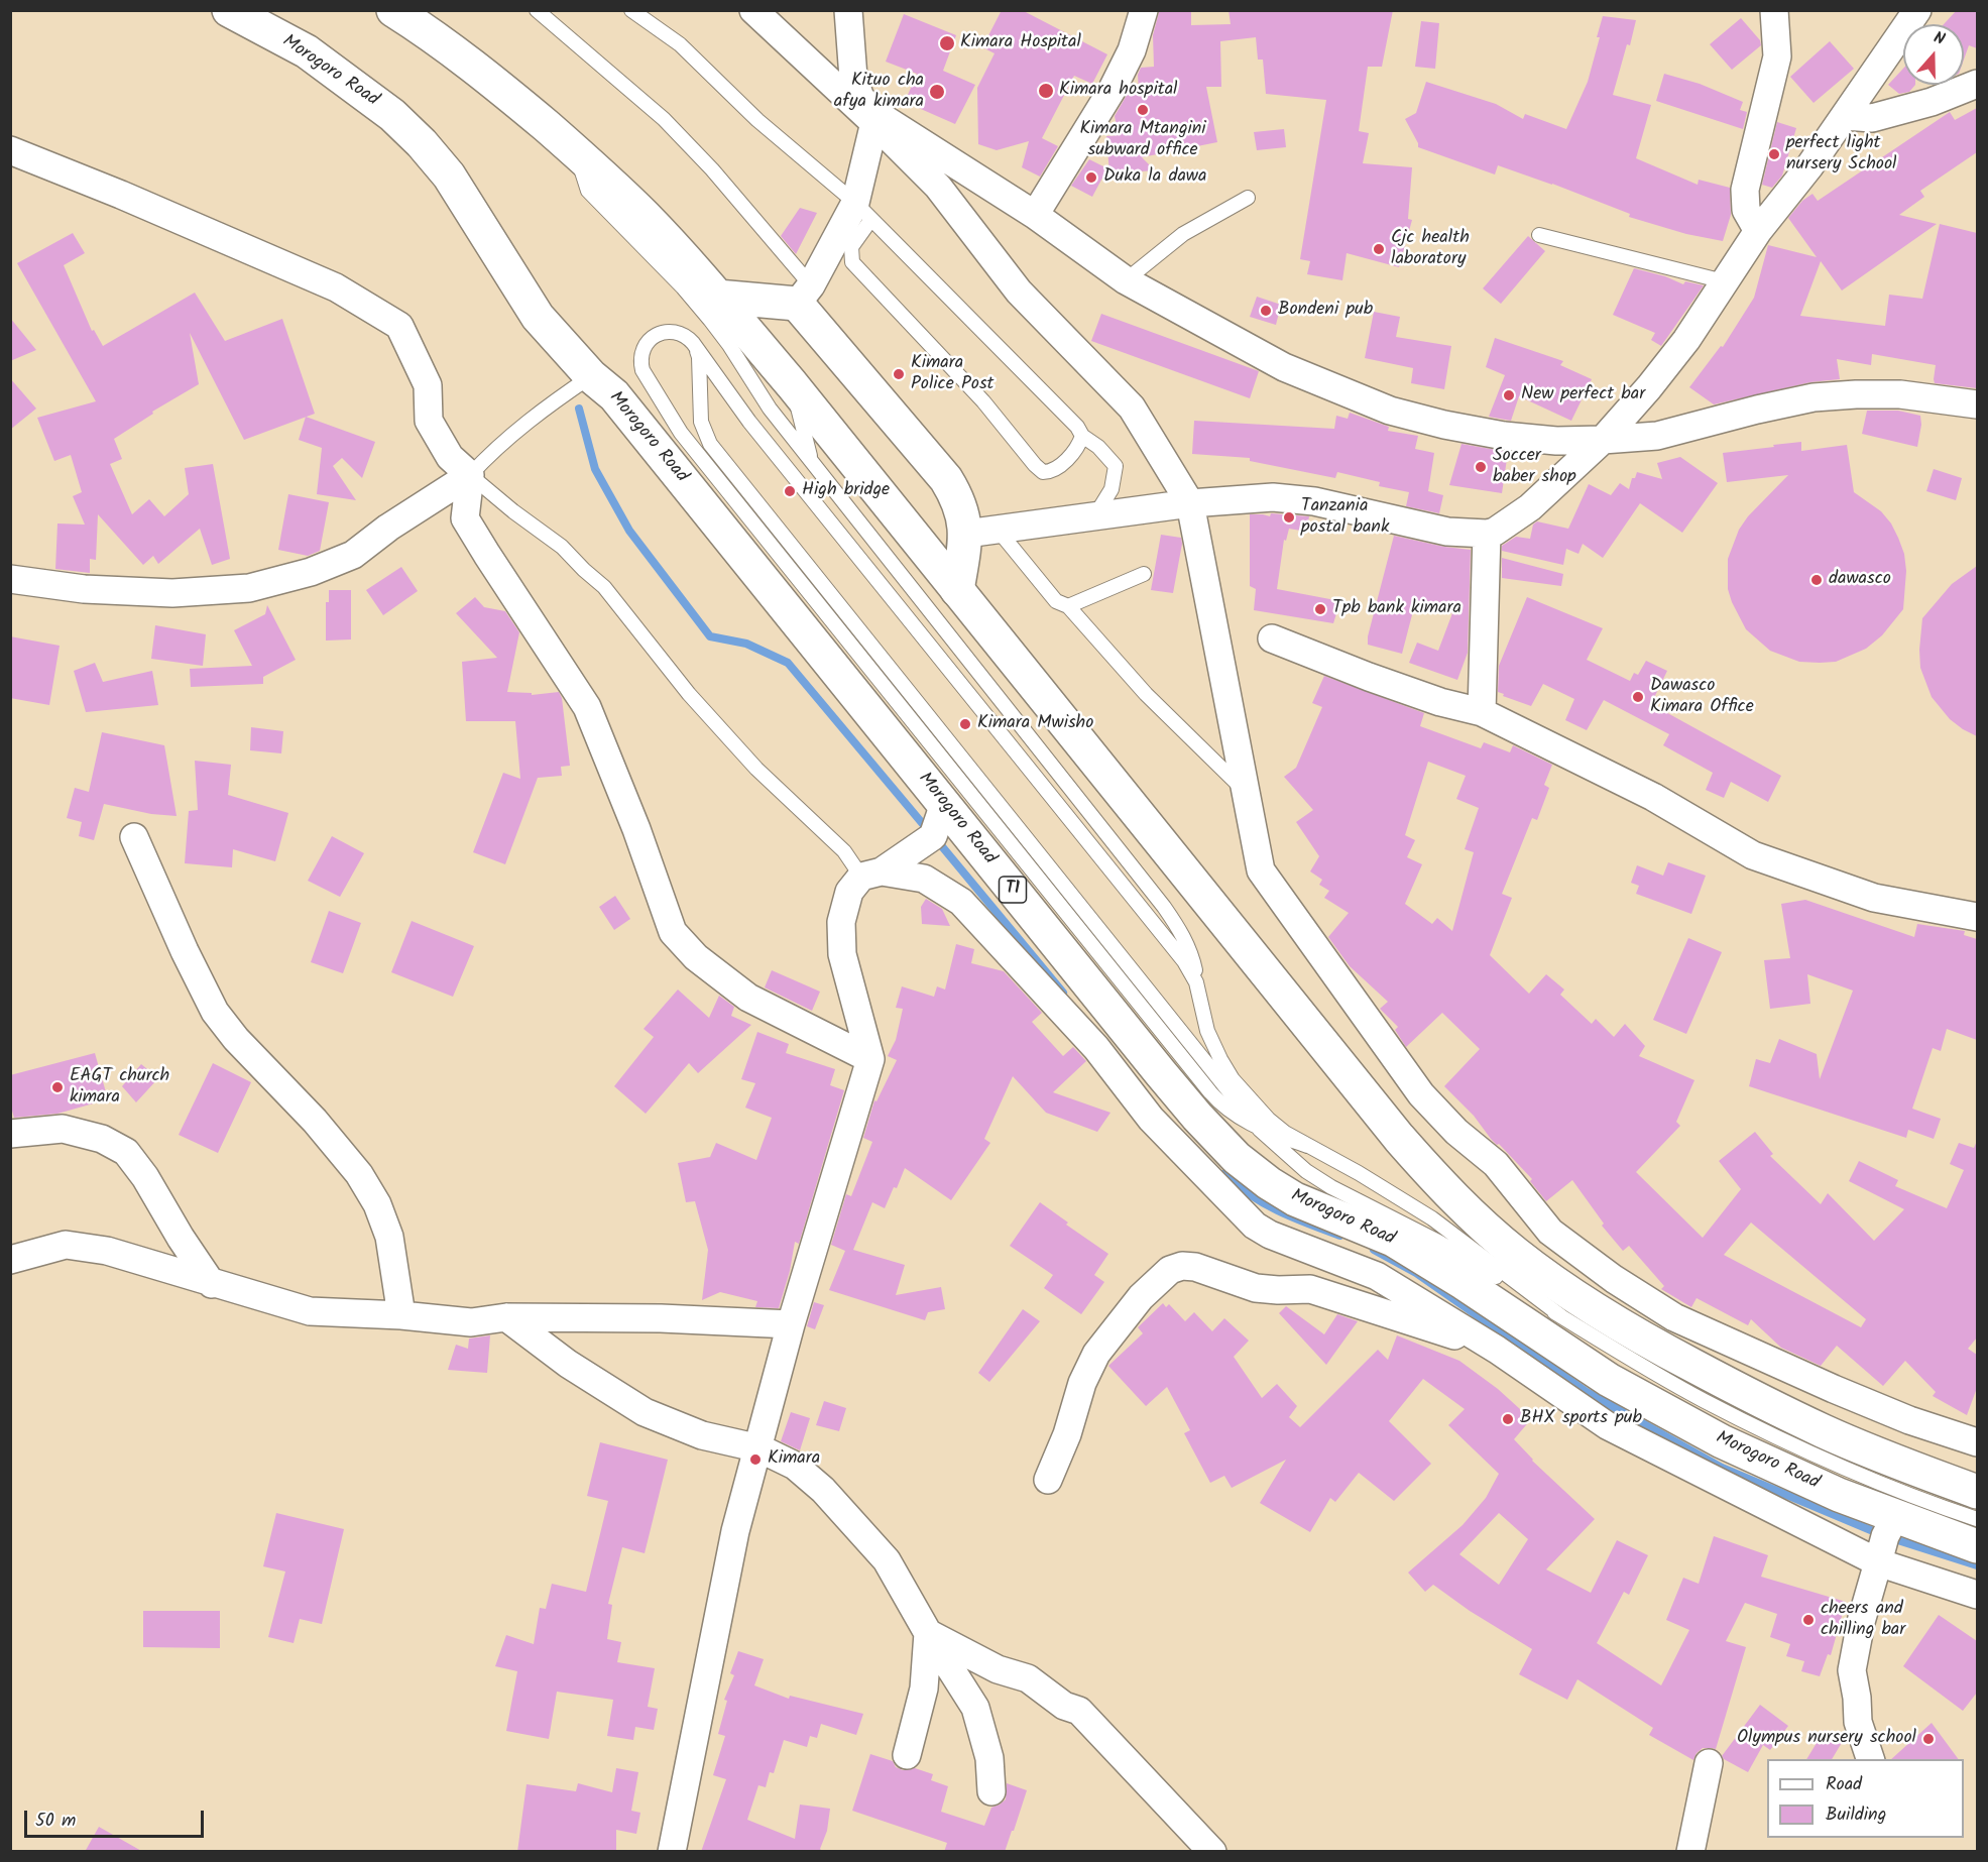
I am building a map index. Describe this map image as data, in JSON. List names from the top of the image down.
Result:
{
  "streets": {
    "main road": ["Morogoro Road", "T1"]
  },
  "places": [
    "Kimara Hospital",
    "Kimara hospital",
    "Kituo cha afya kimara",
    "Kimara Mtangini subward office",
    "perfect light nursery School",
    "Duka la dawa",
    "Cjc health laboratory",
    "Bondeni pub",
    "Kimara Police Post",
    "New perfect bar",
    "Soccer baber shop",
    "High bridge",
    "Tanzania postal bank",
    "dawasco",
    "Tpb bank kimara",
    "Dawasco Kimara Office",
    "Kimara Mwisho",
    "EAGT church kimara",
    "BHX sports pub",
    "Kimara",
    "cheers and chilling bar",
    "Olympus nursery school"
  ],
  "legend": ["Road", "Building"],
  "scale_bar": "50 m",
  "north": "top"
}
